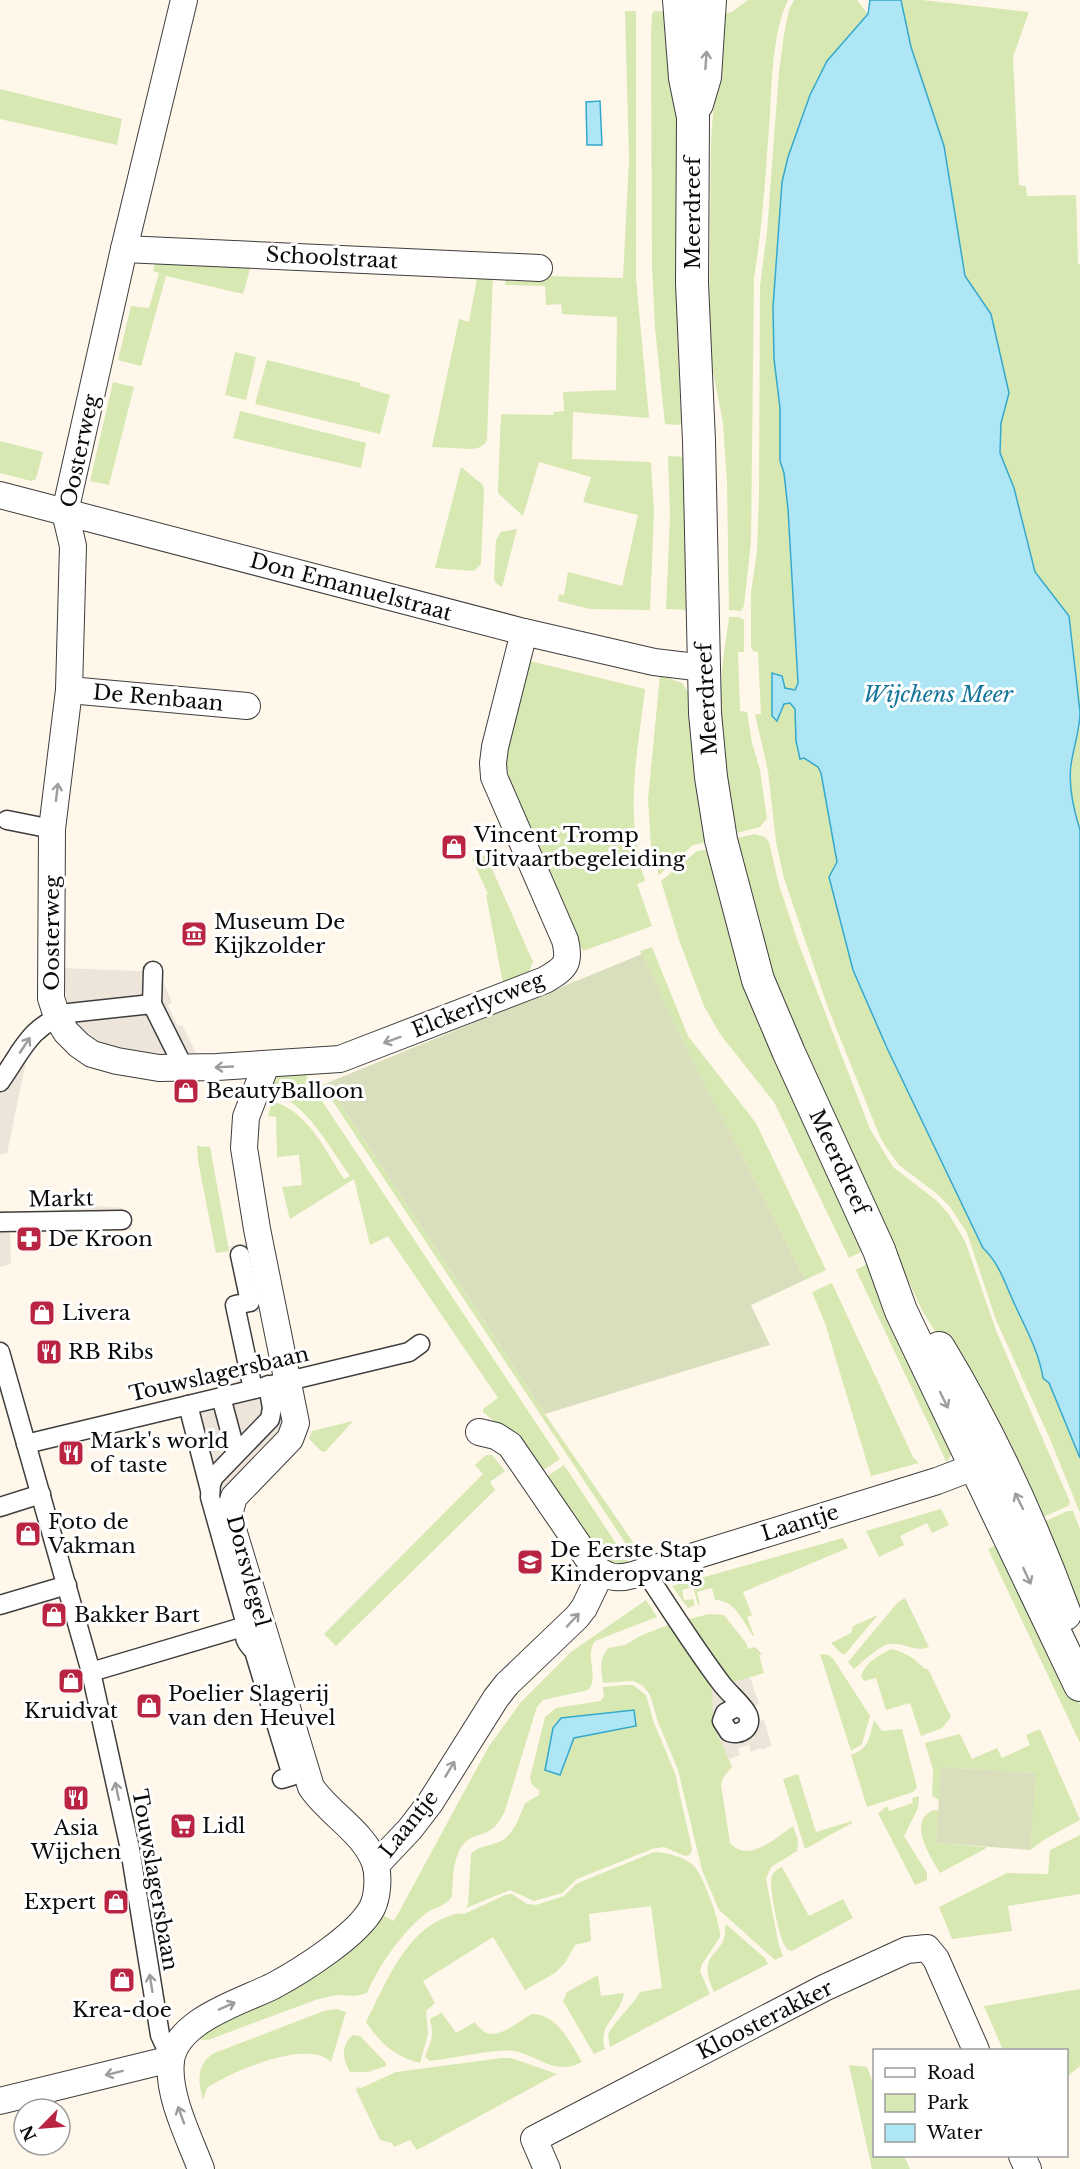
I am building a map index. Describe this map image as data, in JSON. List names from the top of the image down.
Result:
{
  "streets": {
    "street": [
      "Meerdreef",
      "Schoolstraat",
      "Oosterweg",
      "Don Emanuelstraat",
      "De Renbaan",
      "Elckerlycweg",
      "Markt",
      "Touwslagersbaan",
      "Laantje",
      "Dorsvlegel",
      "Kloosterakker"
    ]
  },
  "crossings": [
    ["Meerdreef", "Don Emanuelstraat"],
    ["Meerdreef", "Laantje"],
    ["Schoolstraat", "Oosterweg"],
    ["Oosterweg", "Don Emanuelstraat"],
    ["Oosterweg", "De Renbaan"],
    ["Oosterweg", "Elckerlycweg"],
    ["Don Emanuelstraat", "Elckerlycweg"],
    ["Elckerlycweg", "Dorsvlegel"],
    ["Touwslagersbaan", "Laantje"],
    ["Touwslagersbaan", "Dorsvlegel"],
    ["Laantje", "Dorsvlegel"]
  ],
  "one_way": ["Laantje"],
  "water": ["Wijchens Meer"],
  "places": {
    "shop": [
      "Vincent Tromp Uitvaartbegeleiding",
      "BeautyBalloon",
      "Livera",
      "Foto de Vakman",
      "Bakker Bart",
      "Kruidvat",
      "Poelier Slagerij van den Heuvel",
      "Expert",
      "Krea-doe"
    ],
    "museum": ["Museum De Kijkzolder"],
    "pharmacy": ["De Kroon"],
    "restaurant": ["RB Ribs", "Mark's world of taste", "Asia Wijchen"],
    "school or university": ["De Eerste Stap Kinderopvang"],
    "supermarket": ["Lidl"]
  },
  "legend": ["Road", "Park", "Water"],
  "north": "bottom left"
}
